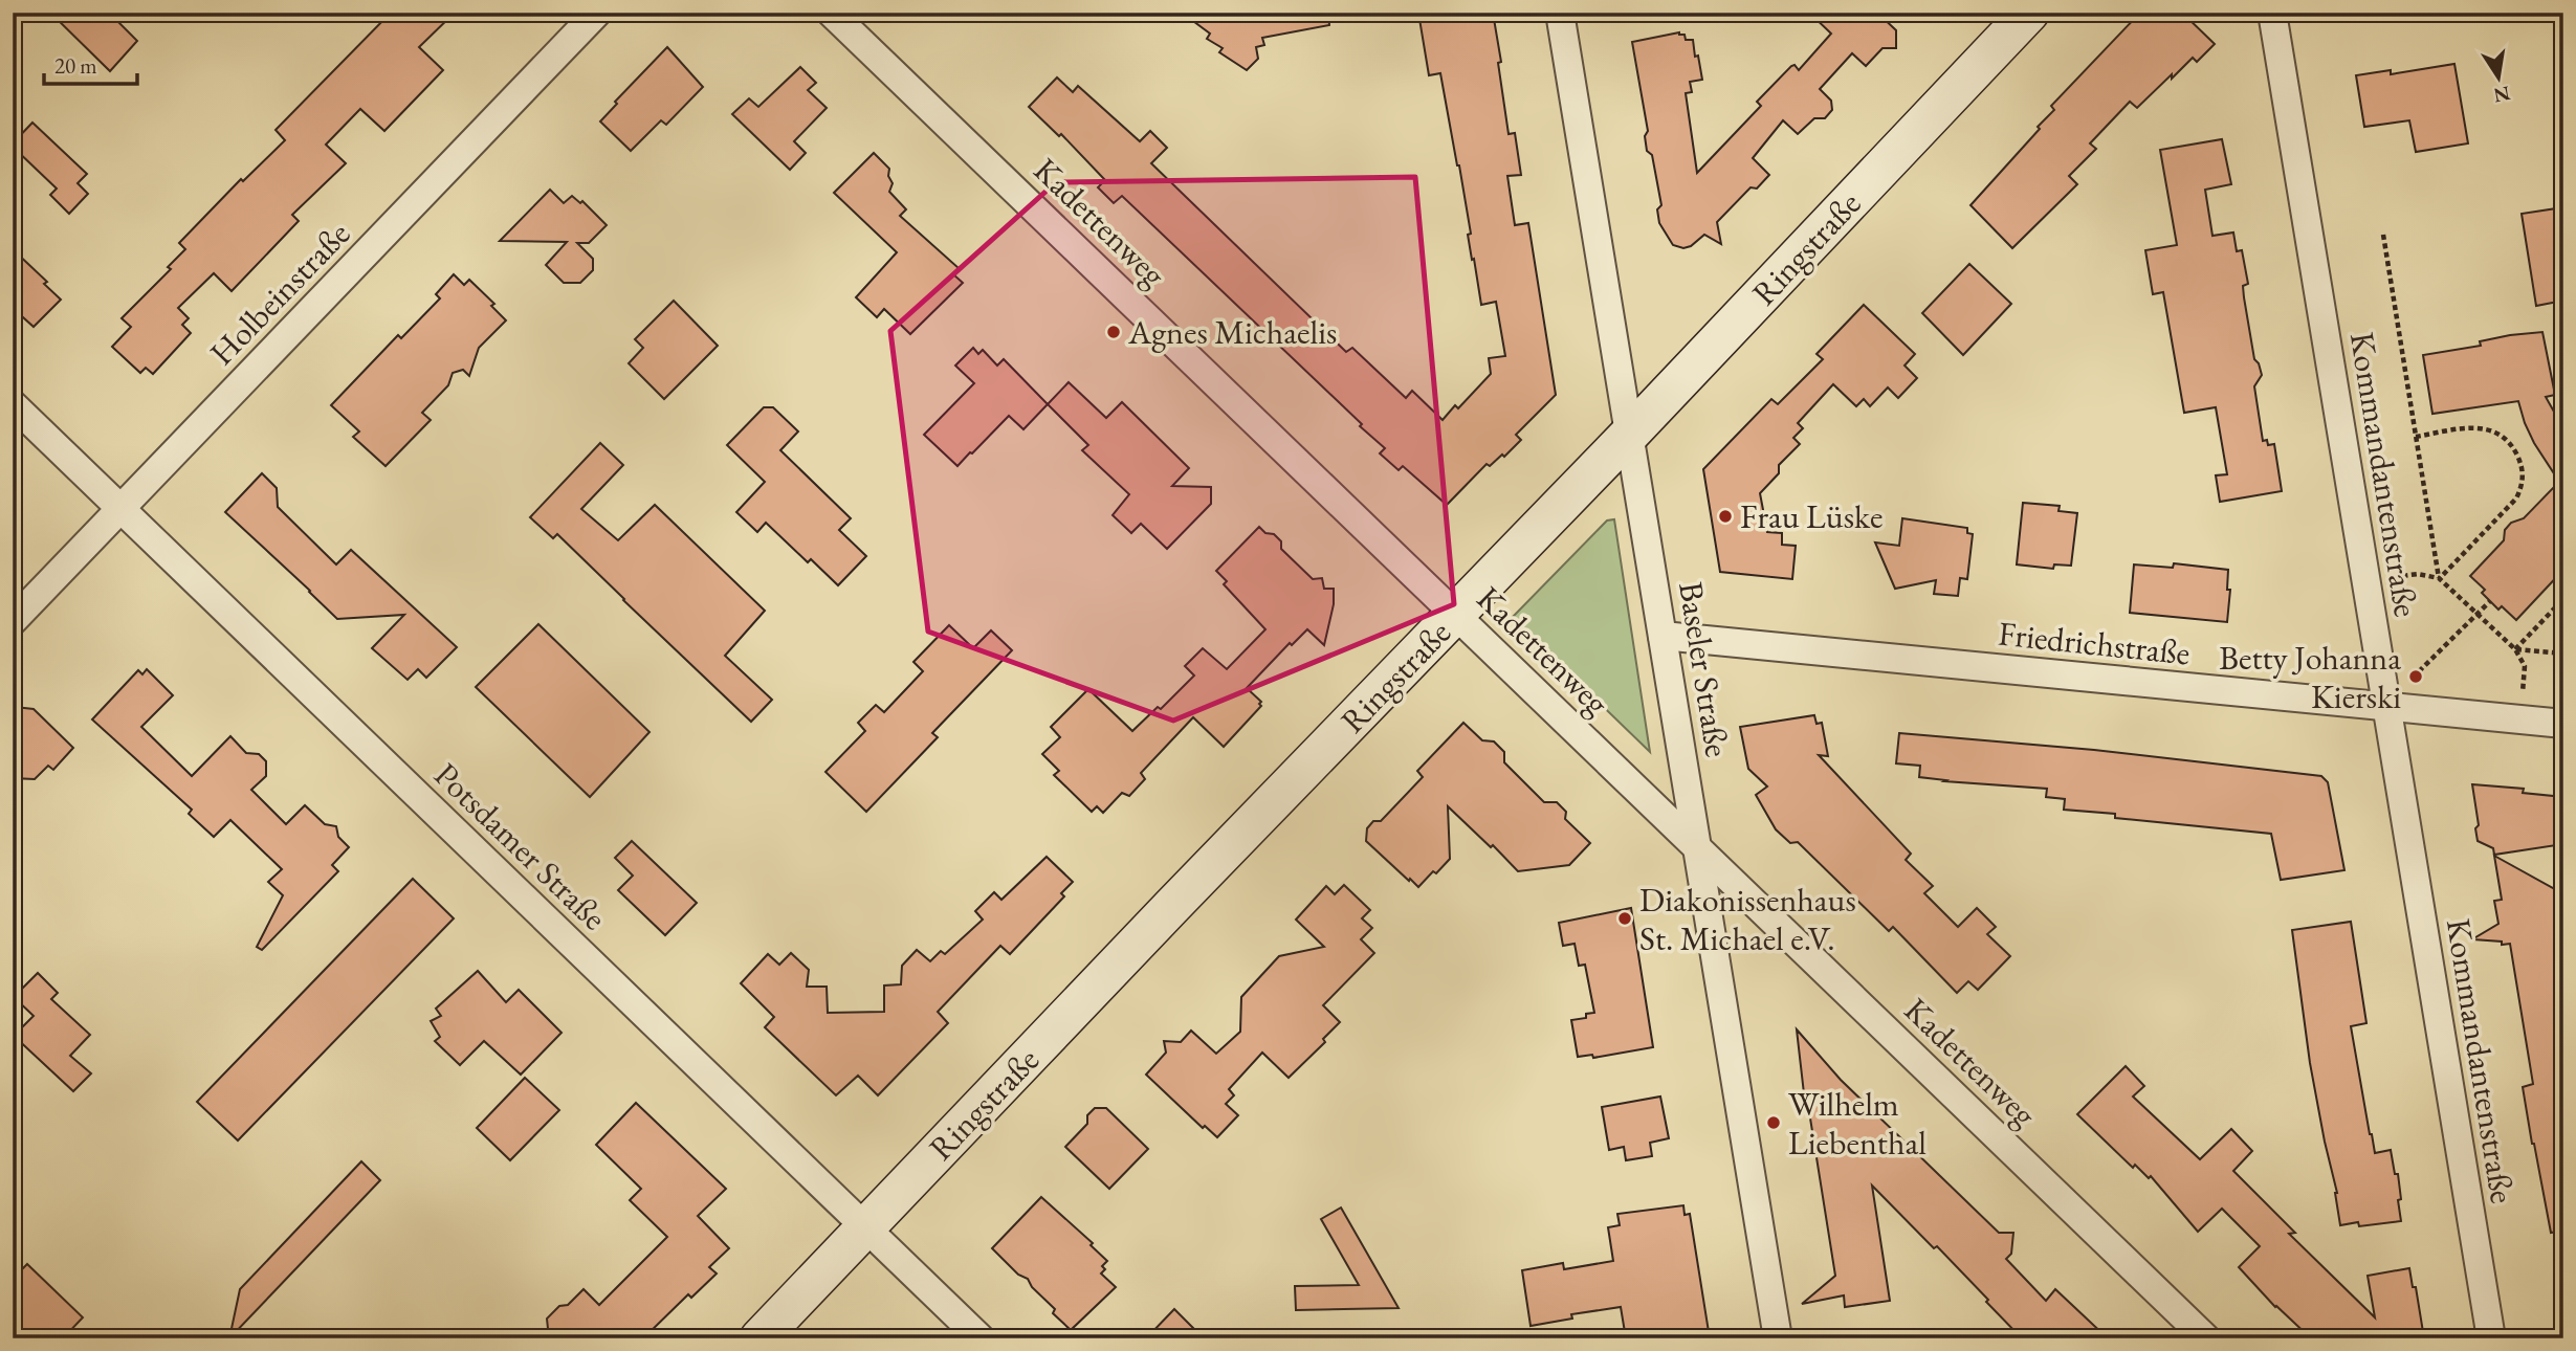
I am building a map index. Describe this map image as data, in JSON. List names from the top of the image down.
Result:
{
  "streets": {
    "street": [
      "Kadettenweg",
      "Ringstraße",
      "Holbeinstraße",
      "Kommandantenstraße",
      "Friedrichstraße",
      "Baseler Straße",
      "Potsdamer Straße"
    ]
  },
  "crossings": [
    ["Kadettenweg", "Ringstraße"],
    ["Kadettenweg", "Baseler Straße"],
    ["Ringstraße", "Baseler Straße"],
    ["Ringstraße", "Potsdamer Straße"],
    ["Holbeinstraße", "Potsdamer Straße"],
    ["Kommandantenstraße", "Friedrichstraße"],
    ["Friedrichstraße", "Baseler Straße"]
  ],
  "places": [
    "Agnes Michaelis",
    "Frau Lüske",
    "Betty Johanna Kierski",
    "Diakonissenhaus St. Michael e.V.",
    "Wilhelm Liebenthal"
  ],
  "scale_bar": "20 m",
  "north": "bottom"
}
